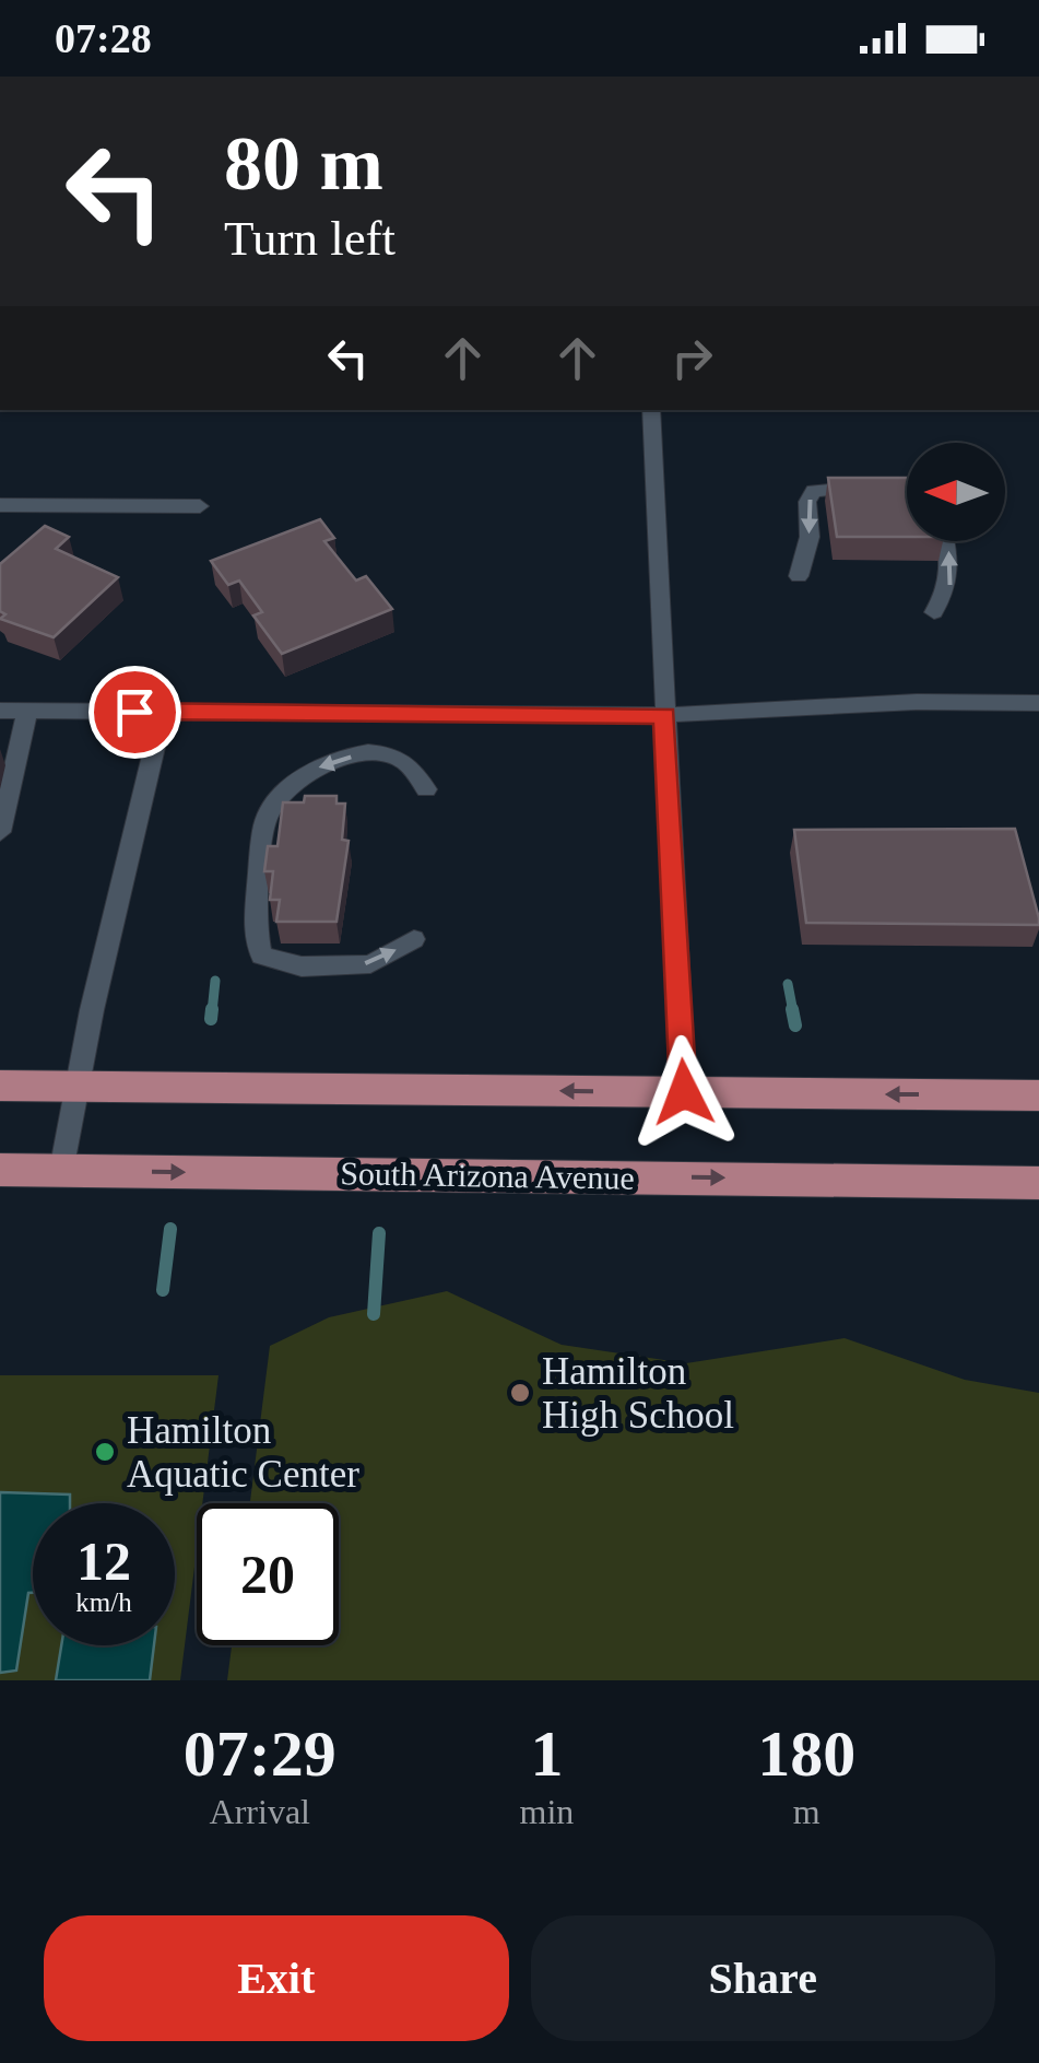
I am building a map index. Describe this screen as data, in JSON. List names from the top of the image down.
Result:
{
  "streets": {
    "main road": ["South Arizona Avenue"]
  },
  "places": ["Hamilton High School", "Hamilton Aquatic Center"],
  "north": "left",
  "page": {
    "status": "07:28",
    "turn": ["80 m", "Turn left"],
    "speed": "12 km/h",
    "limit": "20",
    "eta": [
      "07:29",
      "Arrival",
      "1",
      "min",
      "180",
      "m"
    ],
    "buttons": ["Exit", "Share"]
  }
}
